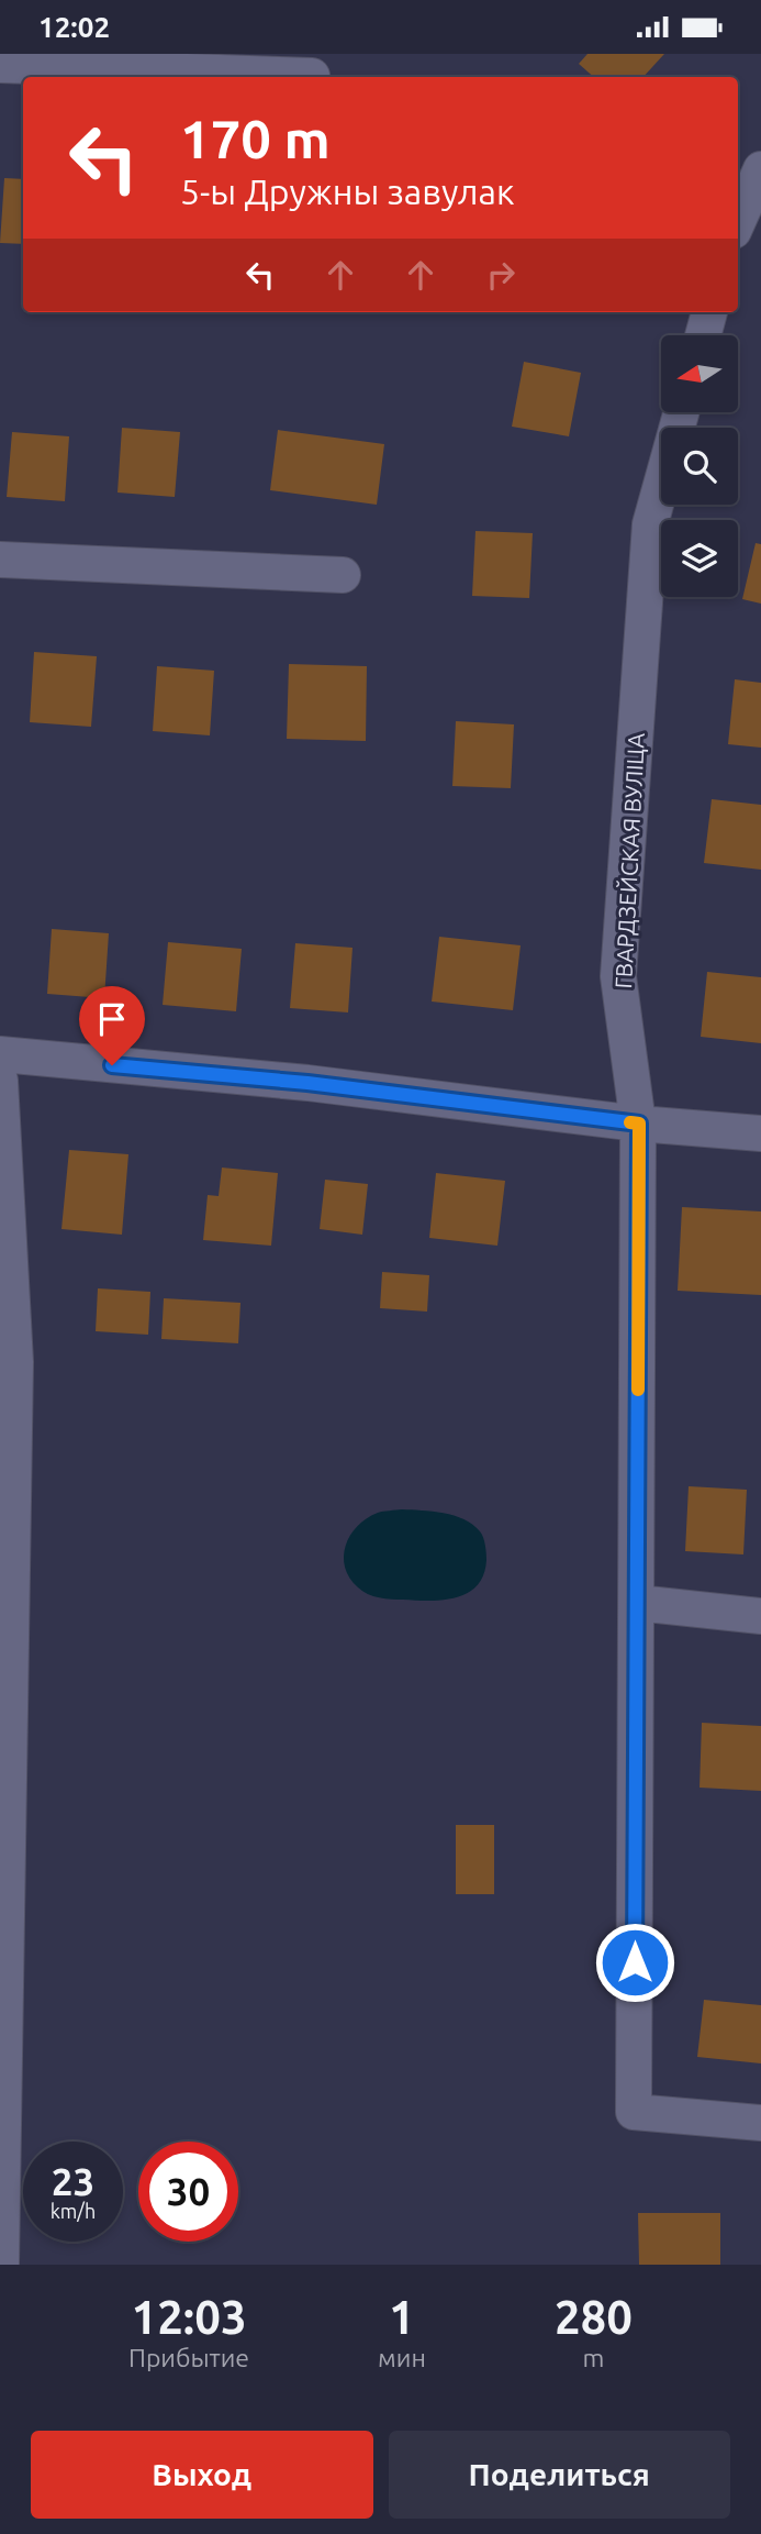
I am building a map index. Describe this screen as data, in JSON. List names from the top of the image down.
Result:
{
  "streets": {
    "street": ["ГВАРДЗЕЙСКАЯ ВУЛІЦА"]
  },
  "north": "left",
  "page": {
    "status": "12:02",
    "turn": ["170 m", "5-ы Дружны завулак"],
    "speed": "23 km/h",
    "limit": "30",
    "eta": [
      "12:03",
      "Прибытие",
      "1",
      "мин",
      "280",
      "m"
    ],
    "buttons": ["Выход", "Поделиться"]
  }
}
